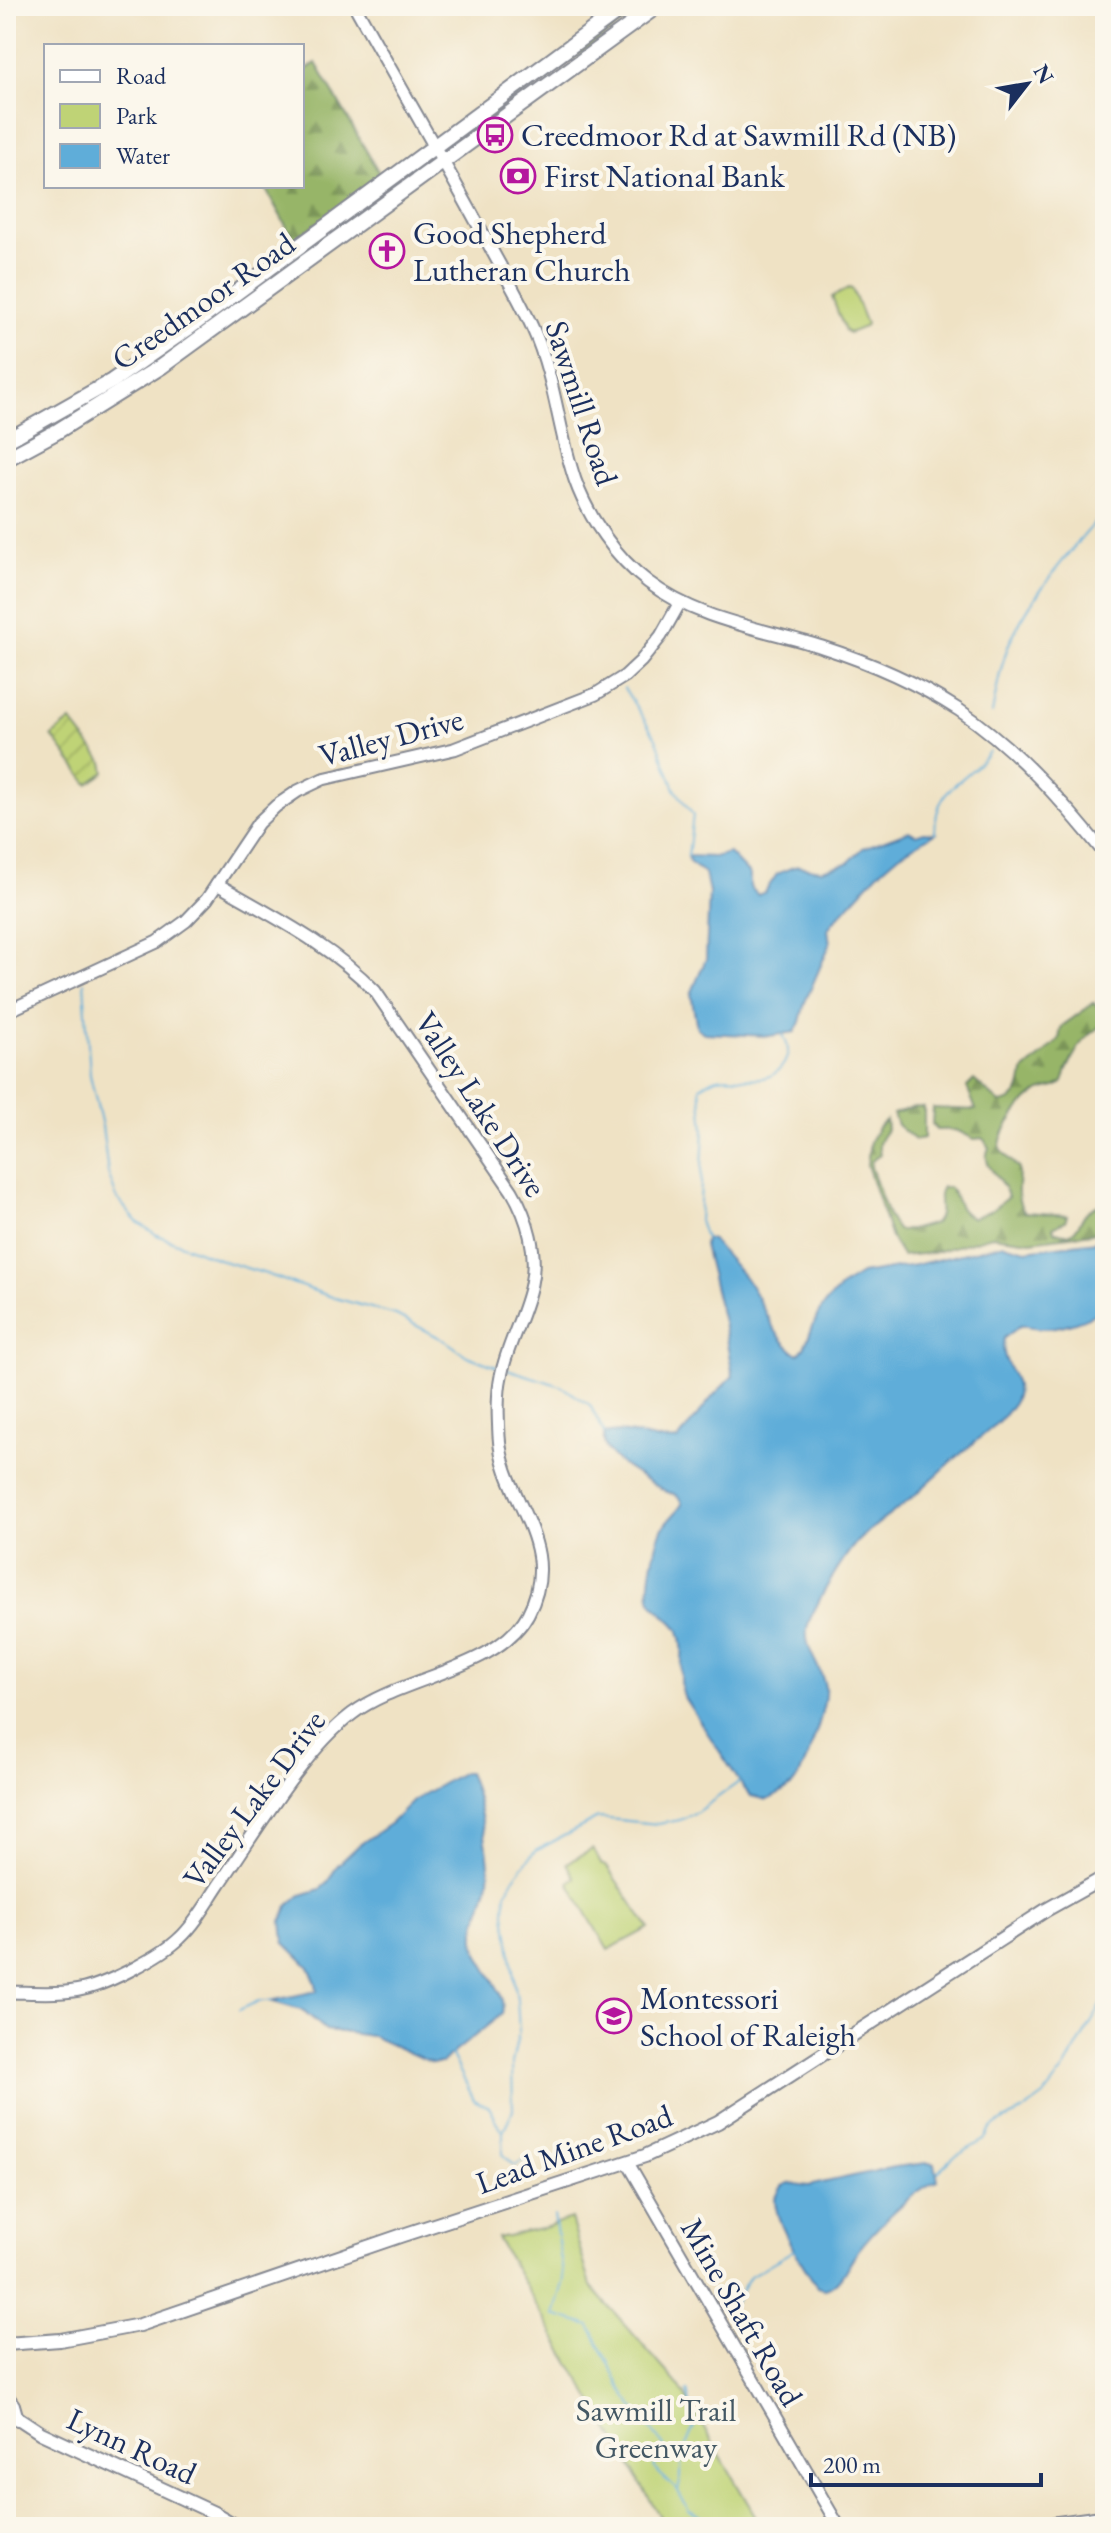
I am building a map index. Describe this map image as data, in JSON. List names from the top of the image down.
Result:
{
  "streets": {
    "main road": ["Creedmoor Road", "Lead Mine Road", "Lynn Road"],
    "street": [
      "Sawmill Road",
      "Valley Drive",
      "Valley Lake Drive",
      "Mine Shaft Road"
    ]
  },
  "crossings": [
    ["Creedmoor Road", "Sawmill Road"],
    ["Sawmill Road", "Valley Drive"],
    ["Valley Drive", "Valley Lake Drive"],
    ["Lead Mine Road", "Mine Shaft Road"]
  ],
  "parks": ["Sawmill Trail Greenway"],
  "places": {
    "bus stop": ["Creedmoor Rd at Sawmill Rd (NB)"],
    "bank": ["First National Bank"],
    "church": ["Good Shepherd Lutheran Church"],
    "school or university": ["Montessori School of Raleigh"]
  },
  "legend": ["Road", "Park", "Water"],
  "scale_bar": "200 m",
  "north": "top right"
}
